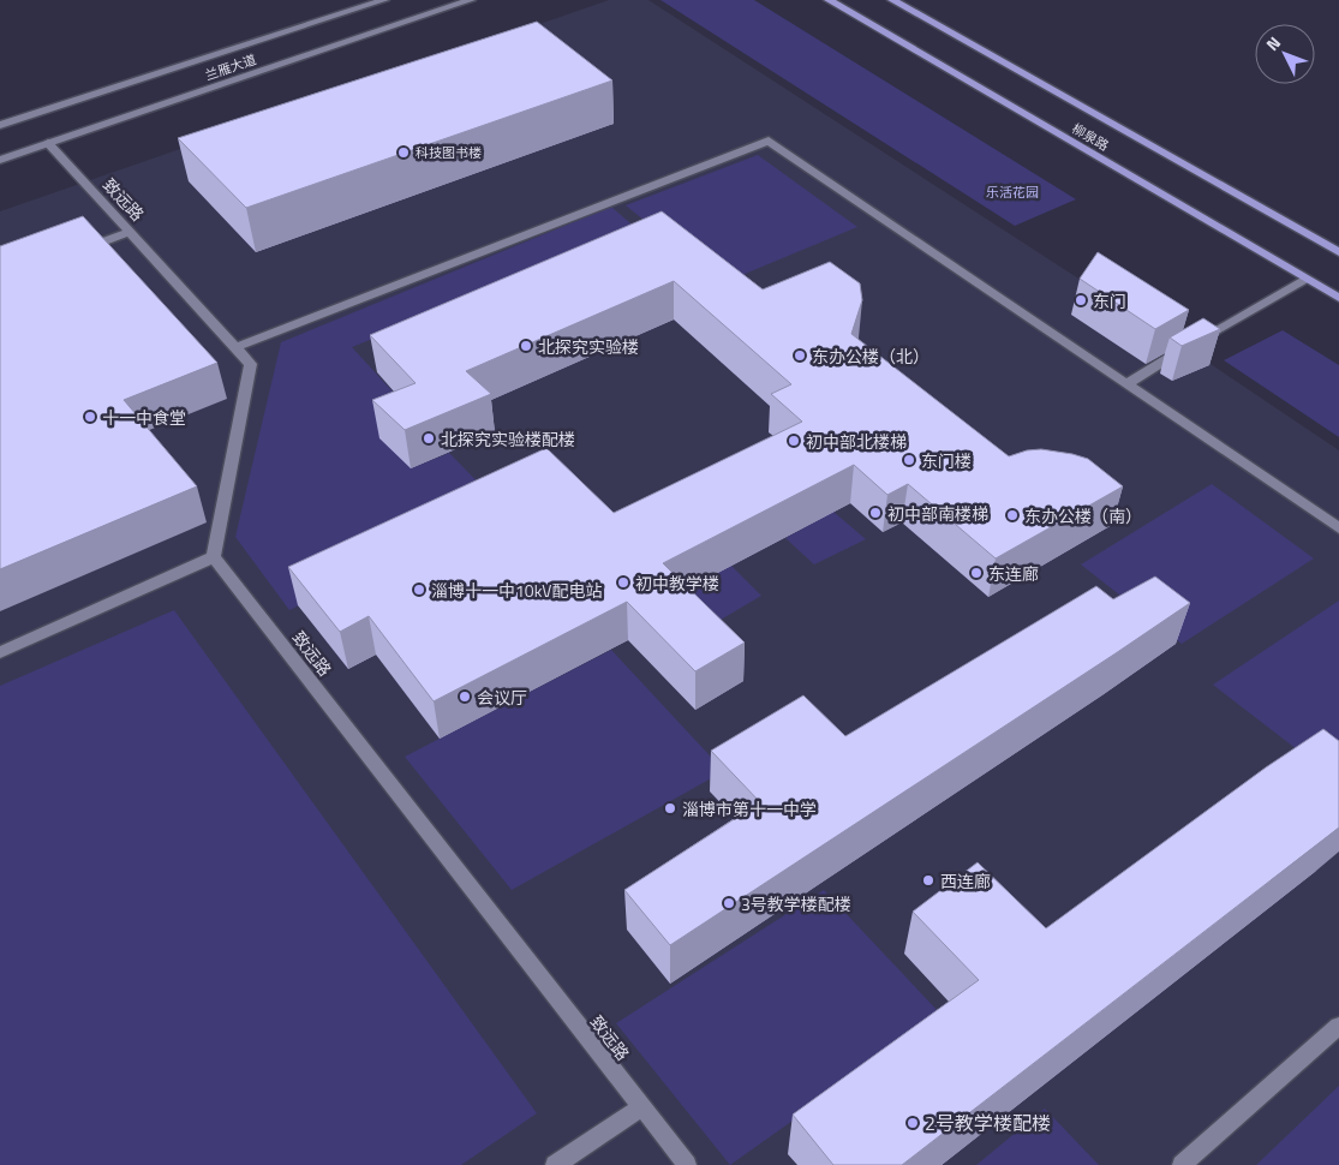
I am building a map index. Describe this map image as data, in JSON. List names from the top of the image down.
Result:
{
  "streets": {
    "main road": ["柳泉路"],
    "street": ["兰雁大道", "致远路"]
  },
  "crossings": [
    ["兰雁大道", "致远路"]
  ],
  "parks": ["乐活花园"],
  "places": [
    "科技图书楼",
    "东门",
    "北探究实验楼",
    "东办公楼（北）",
    "十一中食堂",
    "北探究实验楼配楼",
    "初中部北楼梯",
    "东门楼",
    "初中部南楼梯",
    "东办公楼（南）",
    "东连廊",
    "初中教学楼",
    "淄博十一中10kV配电站",
    "会议厅",
    "淄博市第十一中学",
    "西连廊",
    "3号教学楼配楼",
    "2号教学楼配楼"
  ],
  "north": "top left"
}
